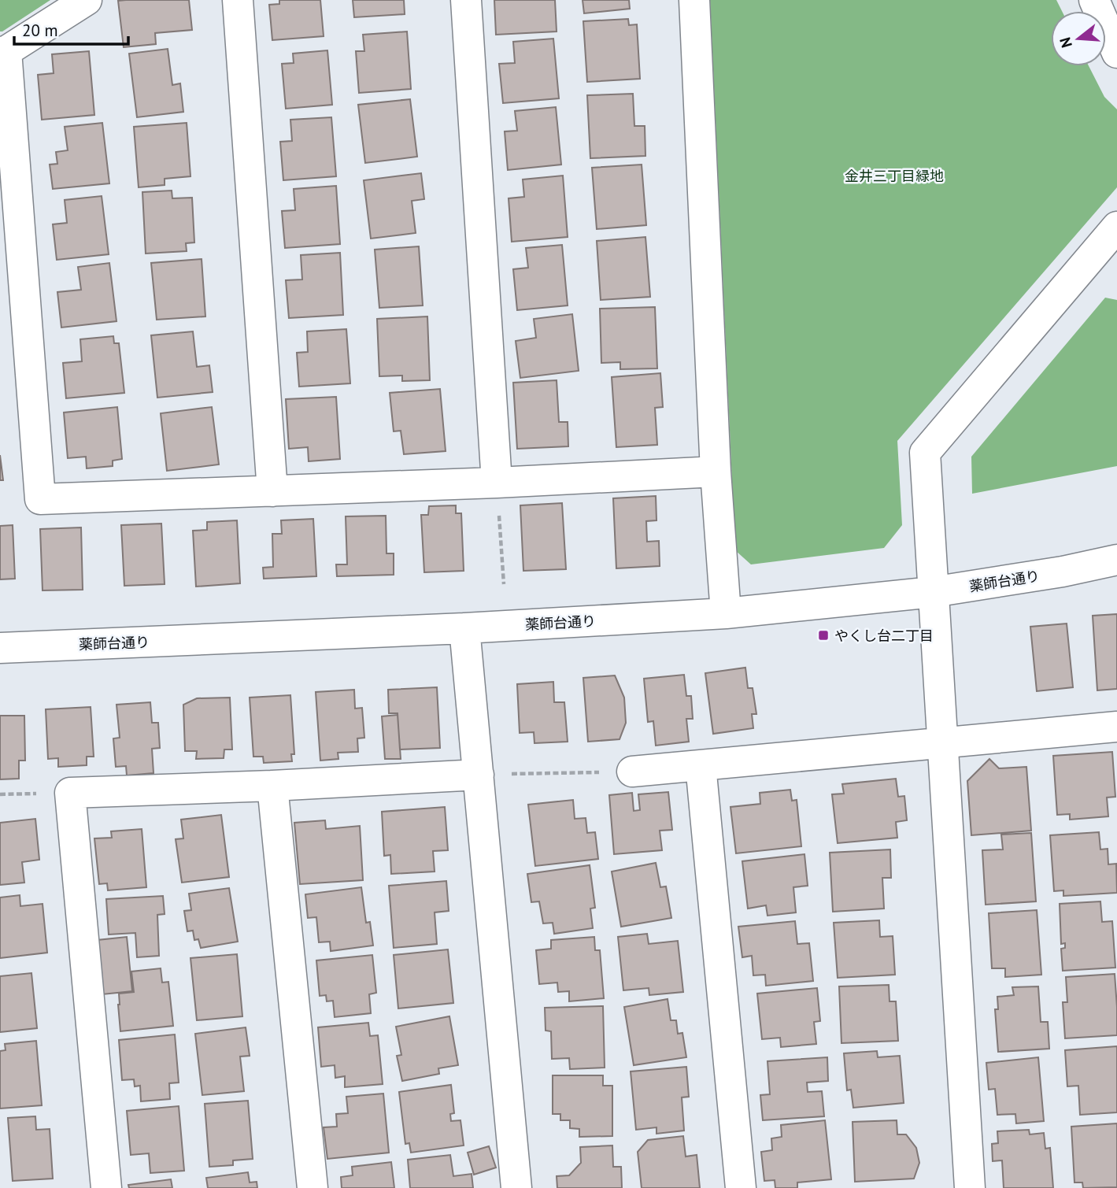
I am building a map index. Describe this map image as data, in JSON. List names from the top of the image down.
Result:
{
  "streets": {
    "street": ["薬師台通り"]
  },
  "parks": ["金井三丁目緑地"],
  "places": {
    "transit": ["やくし台二丁目"]
  },
  "scale_bar": "20 m",
  "north": "left"
}
